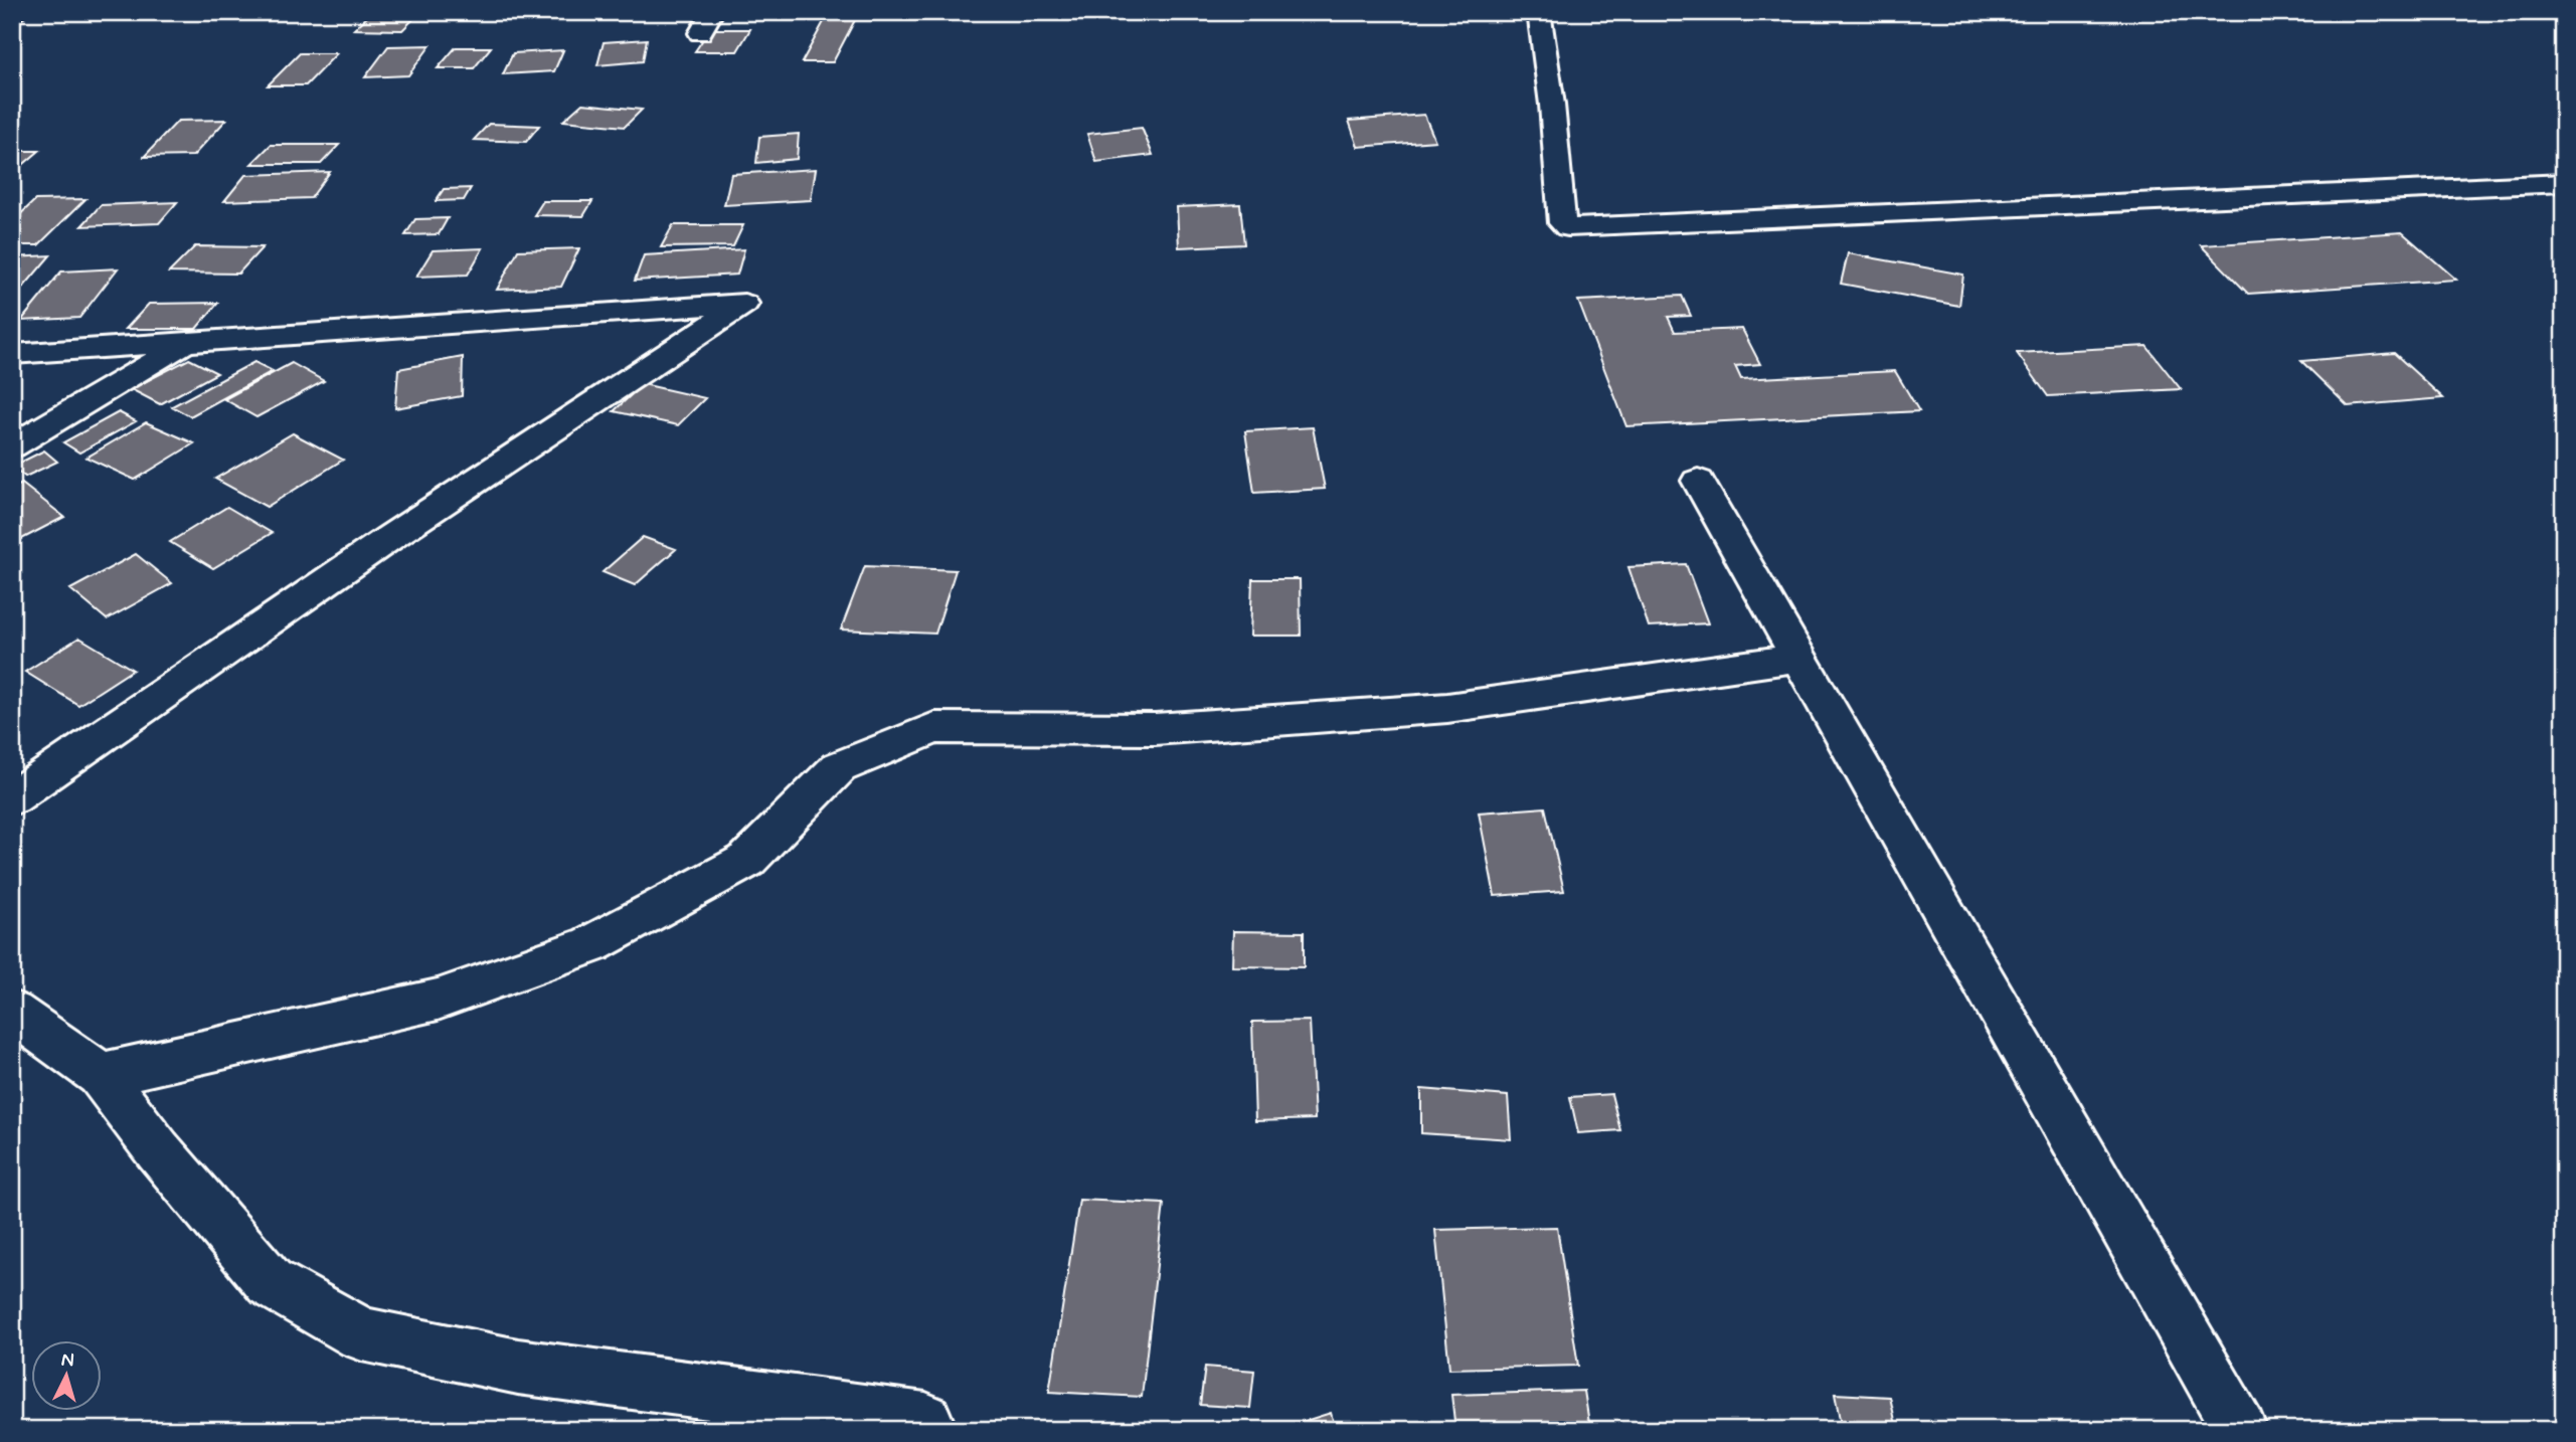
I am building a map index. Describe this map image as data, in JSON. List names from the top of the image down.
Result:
{
  "north": "top"
}
